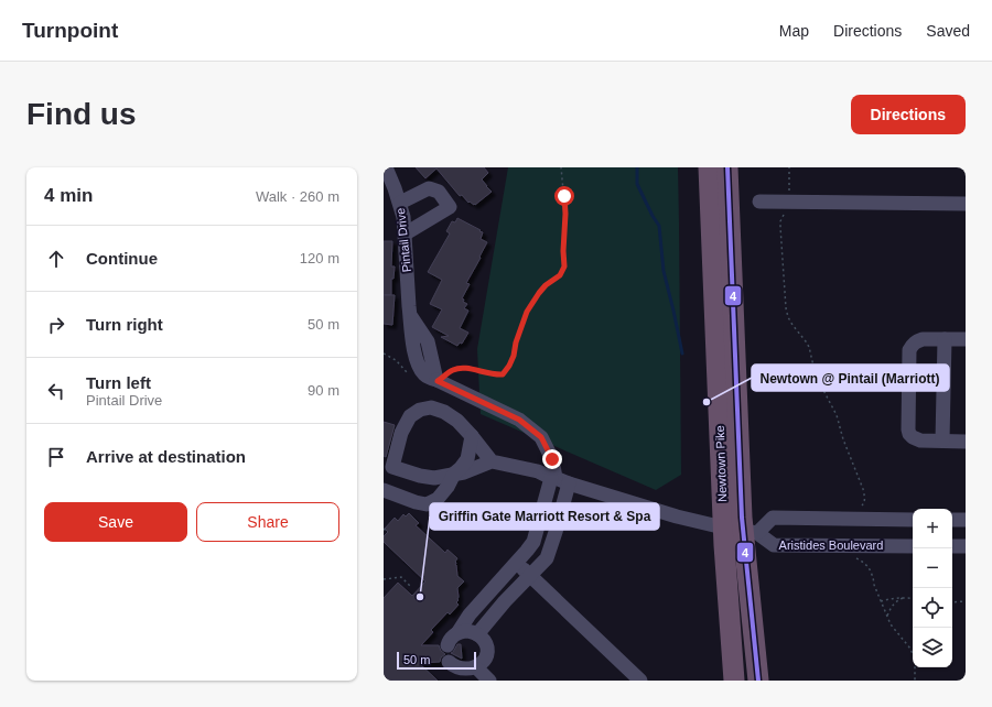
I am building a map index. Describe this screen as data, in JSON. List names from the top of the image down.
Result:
{
  "streets": {
    "highway": ["Newtown Pike"],
    "street": ["Pintail Drive", "Aristides Boulevard"]
  },
  "crossings": [
    ["Newtown Pike", "Aristides Boulevard"]
  ],
  "places": ["Newtown @ Pintail (Marriott)", "Griffin Gate Marriott Resort & Spa"],
  "lines": ["transit line 4"],
  "scale_bar": "50 m",
  "page": {
    "header": "Turnpoint",
    "nav": ["Map", "Directions", "Saved"],
    "buttons": [
      "Directions",
      ["Save", "Share"]
    ],
    "title": "Find us",
    "heading": ["4 min", "Walk · 260 m"],
    "list": [
      ["Continue", "120 m"],
      ["Turn right", "50 m"],
      ["Turn left", "Pintail Drive", "90 m"],
      "Arrive at destination"
    ],
    "map_buttons": ["+", "−"],
    "scale": "50 m"
  }
}
